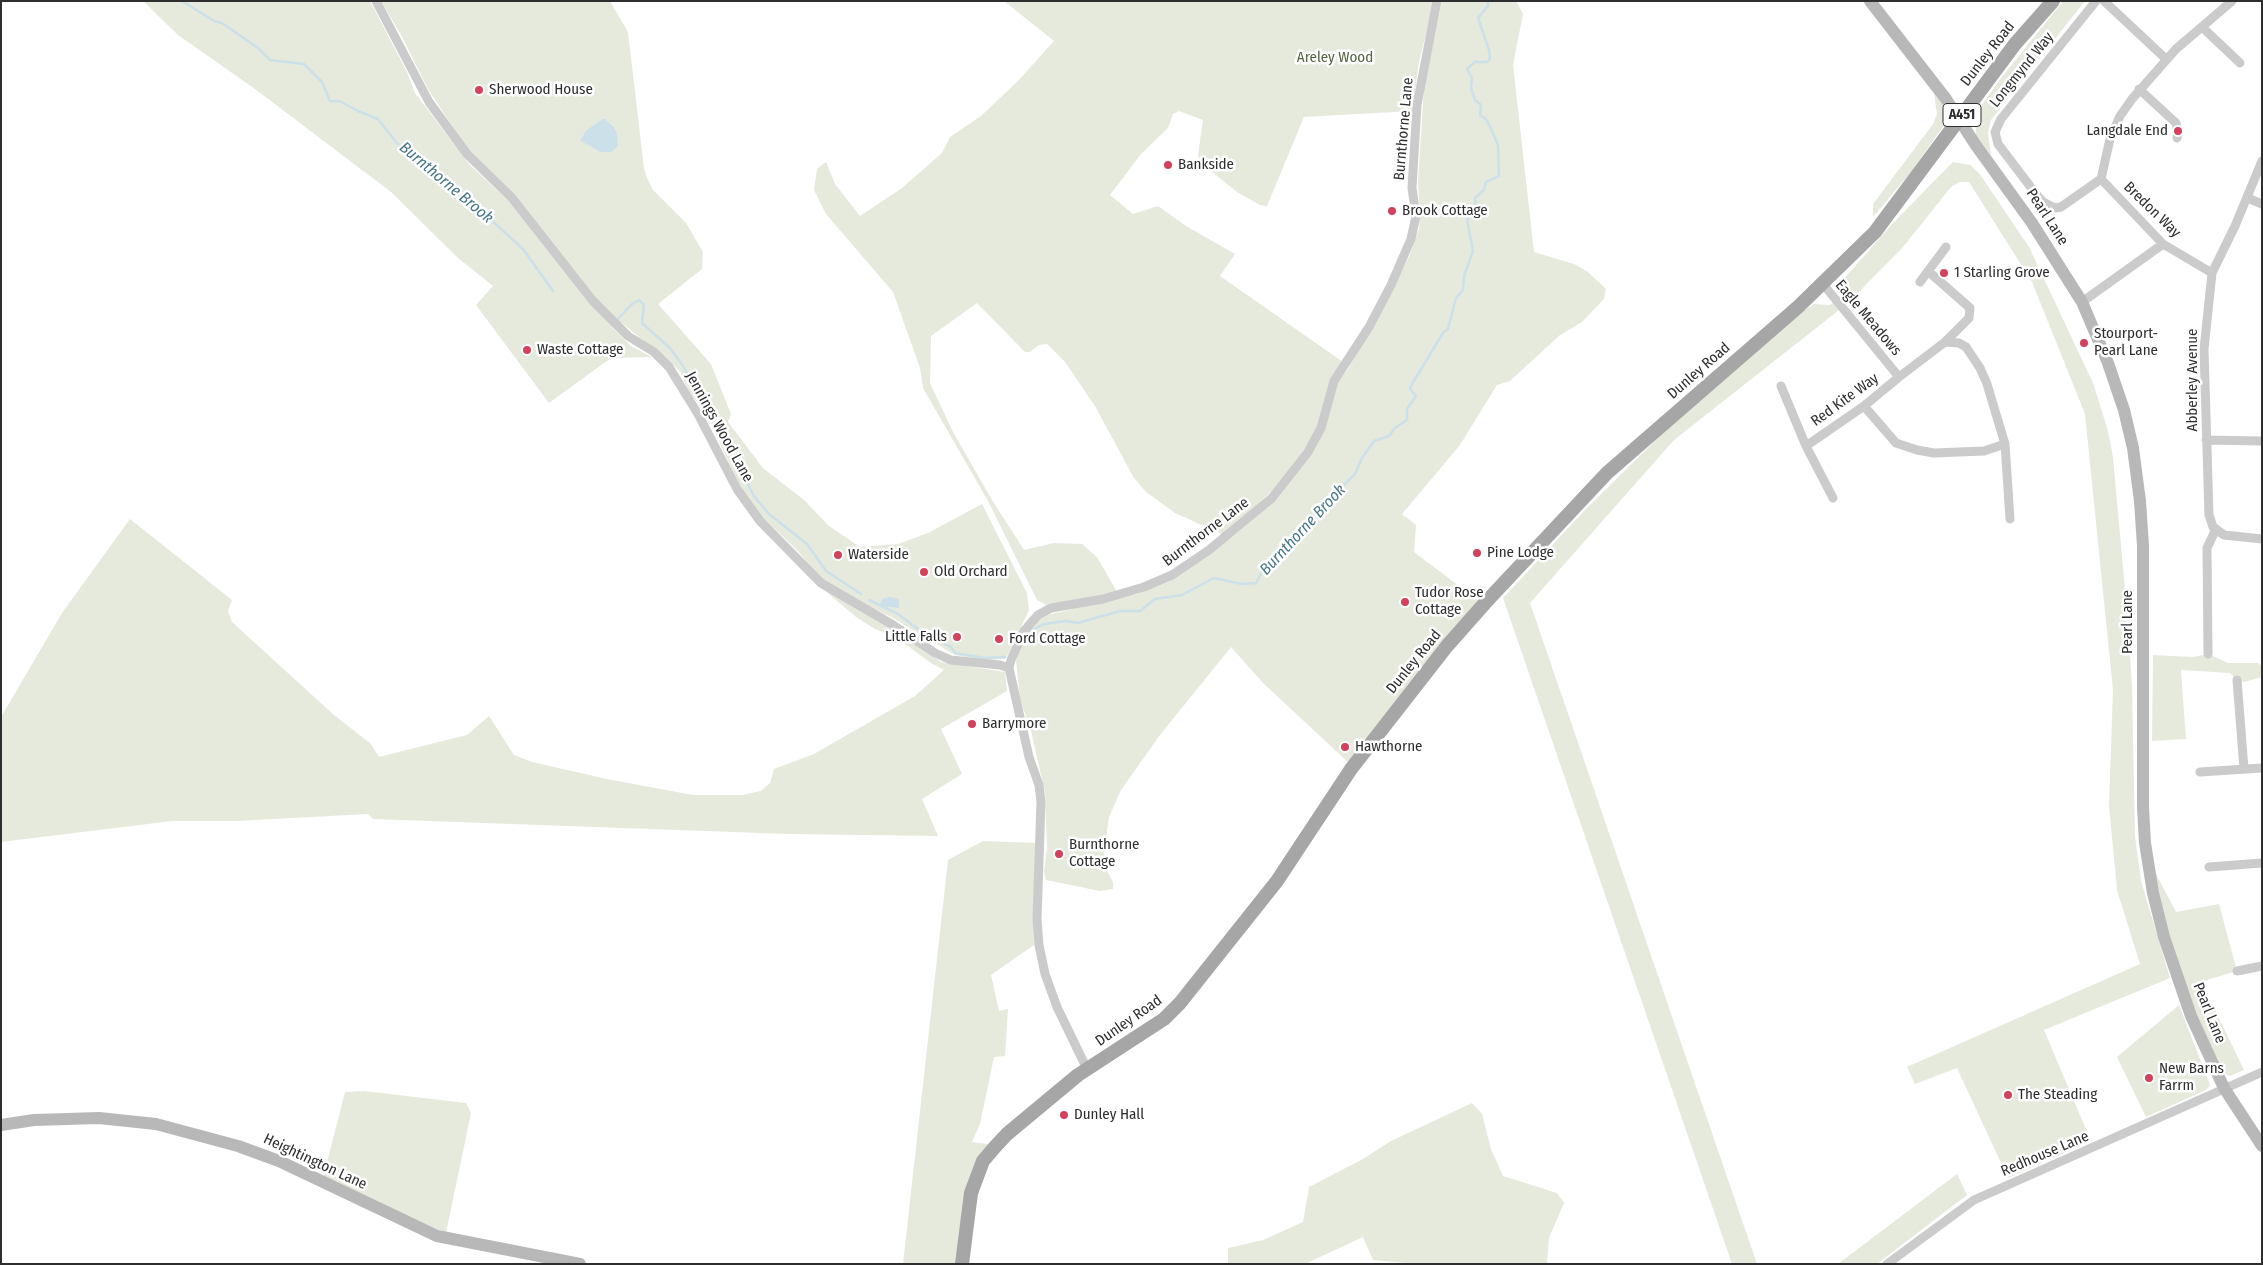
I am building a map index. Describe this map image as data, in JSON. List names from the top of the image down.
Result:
{
  "streets": {
    "main road": [
      "Dunley Road",
      "A451",
      "Pearl Lane",
      "Heightington Lane"
    ],
    "street": [
      "Longmynd Way",
      "Burnthorne Lane",
      "Bredon Way",
      "Eagle Meadows",
      "Abberley Avenue",
      "Red Kite Way",
      "Jennings Wood Lane",
      "Redhouse Lane"
    ]
  },
  "crossings": [
    ["Dunley Road", "Pearl Lane"],
    ["Dunley Road", "Eagle Meadows"],
    ["Longmynd Way", "Bredon Way"],
    ["Burnthorne Lane", "Jennings Wood Lane"],
    ["Bredon Way", "Abberley Avenue"],
    ["Pearl Lane", "Redhouse Lane"],
    ["Eagle Meadows", "Red Kite Way"]
  ],
  "water": ["Burnthorne Brook"],
  "parks": ["Areley Wood"],
  "places": [
    "Sherwood House",
    "Langdale End",
    "Bankside",
    "Brook Cottage",
    "1 Starling Grove",
    "Stourport- Pearl Lane",
    "Waste Cottage",
    "Pine Lodge",
    "Waterside",
    "Old Orchard",
    "Tudor Rose Cottage",
    "Little Falls",
    "Ford Cottage",
    "Barrymore",
    "Hawthorne",
    "Burnthorne Cottage",
    "New Barns Farrm",
    "The Steading",
    "Dunley Hall"
  ]
}
